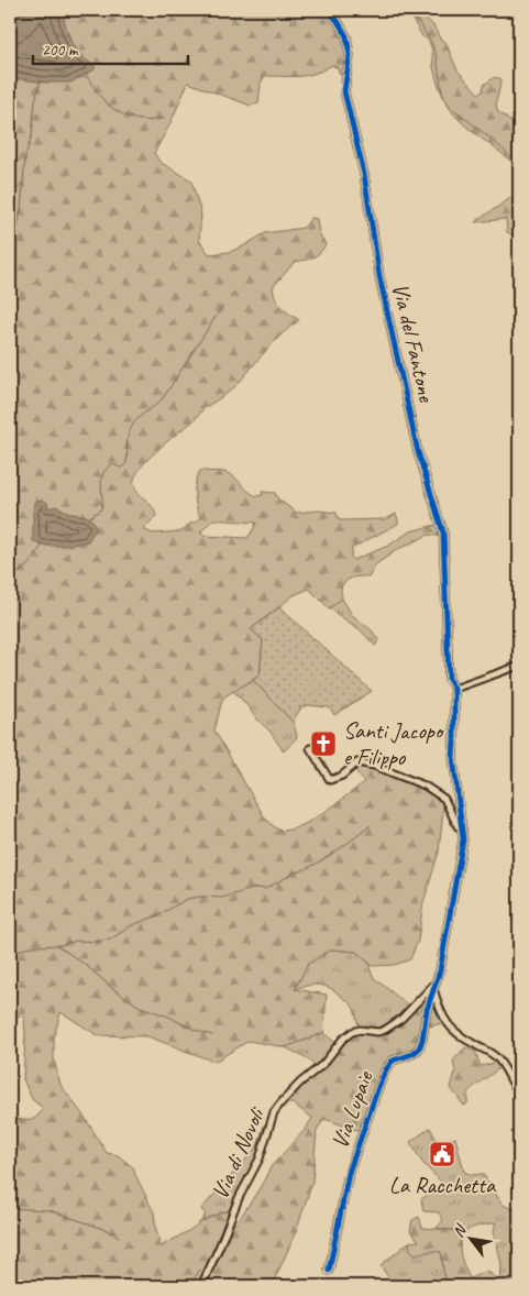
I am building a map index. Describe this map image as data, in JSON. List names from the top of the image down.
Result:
{
  "streets": {
    "street": ["Via del Fantone", "Via Lupaie", "Via di Novoli"]
  },
  "crossings": [
    ["Via del Fantone", "Via Lupaie"],
    ["Via Lupaie", "Via di Novoli"]
  ],
  "places": {
    "church": ["Santi Jacopo e Filippo"],
    "public building": ["La Racchetta"]
  },
  "scale_bar": "200 m",
  "north": "top left"
}
